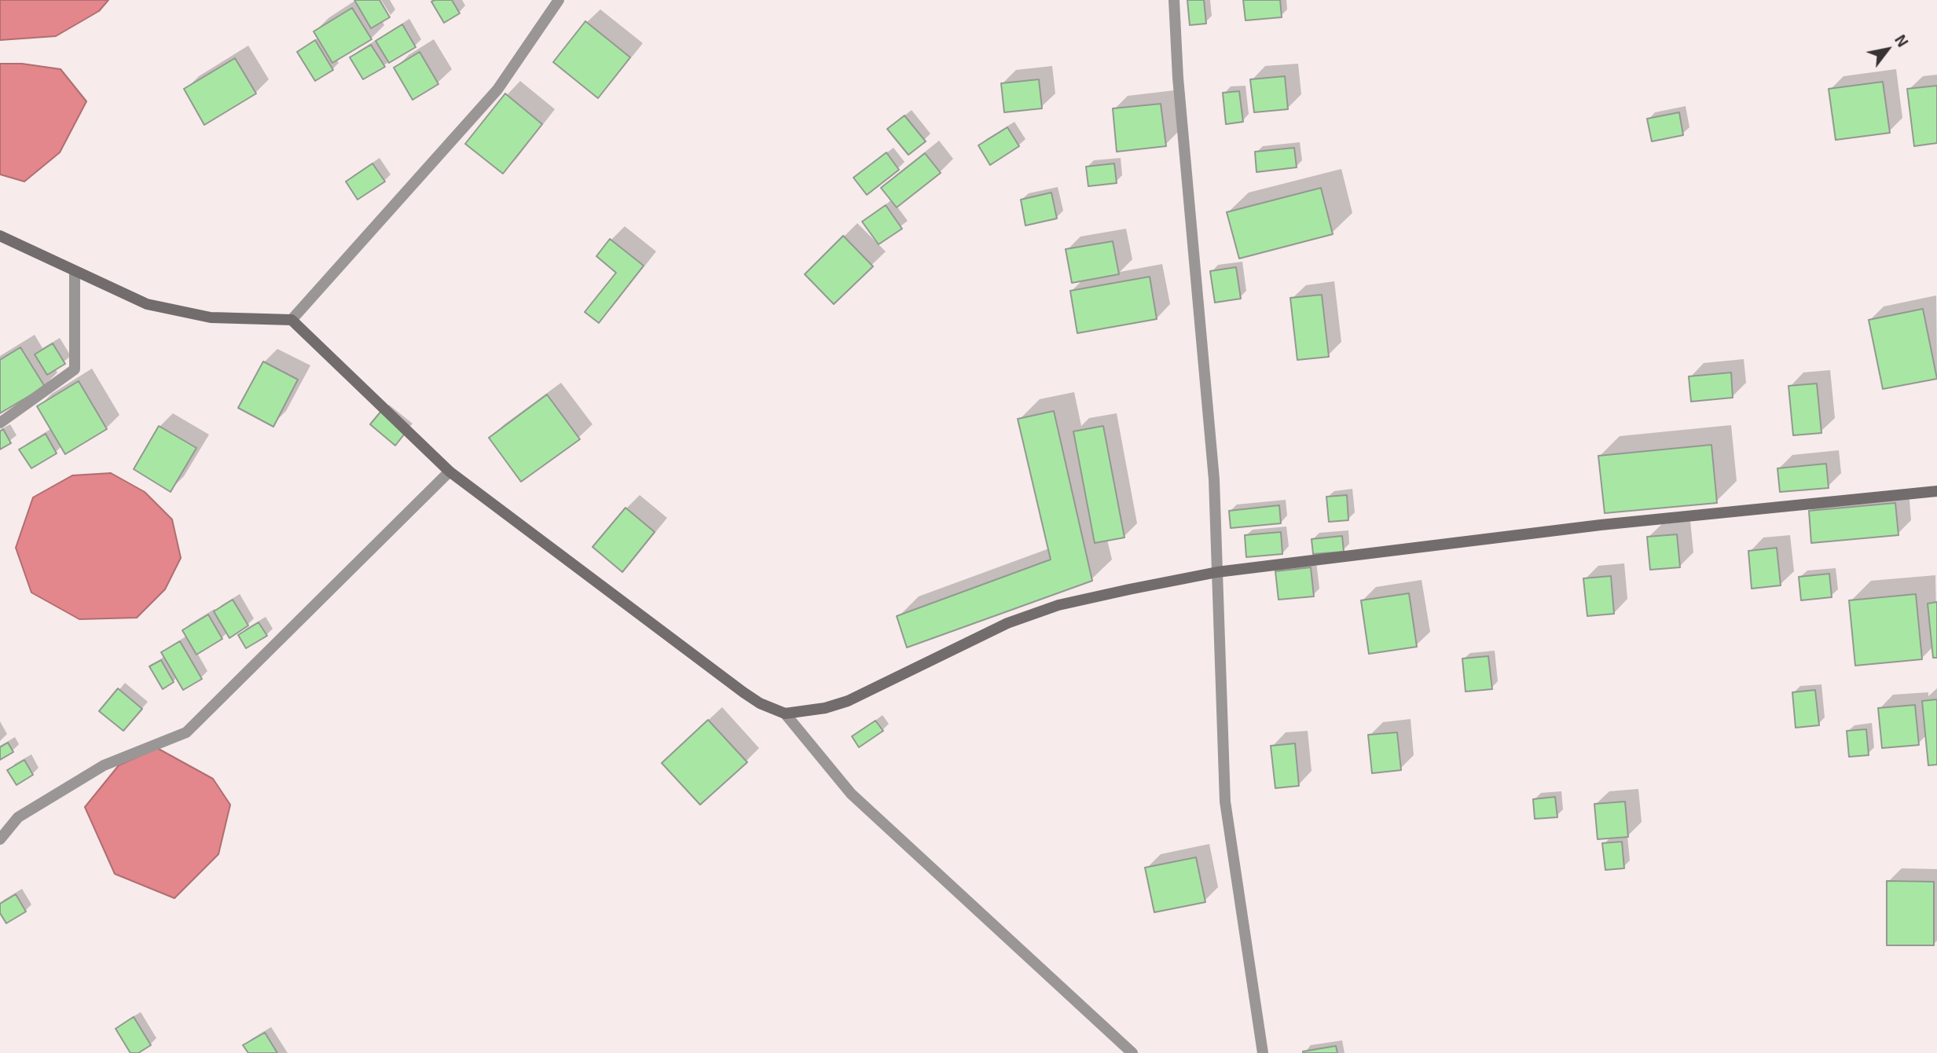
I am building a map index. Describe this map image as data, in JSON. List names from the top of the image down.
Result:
{
  "north": "top right"
}
